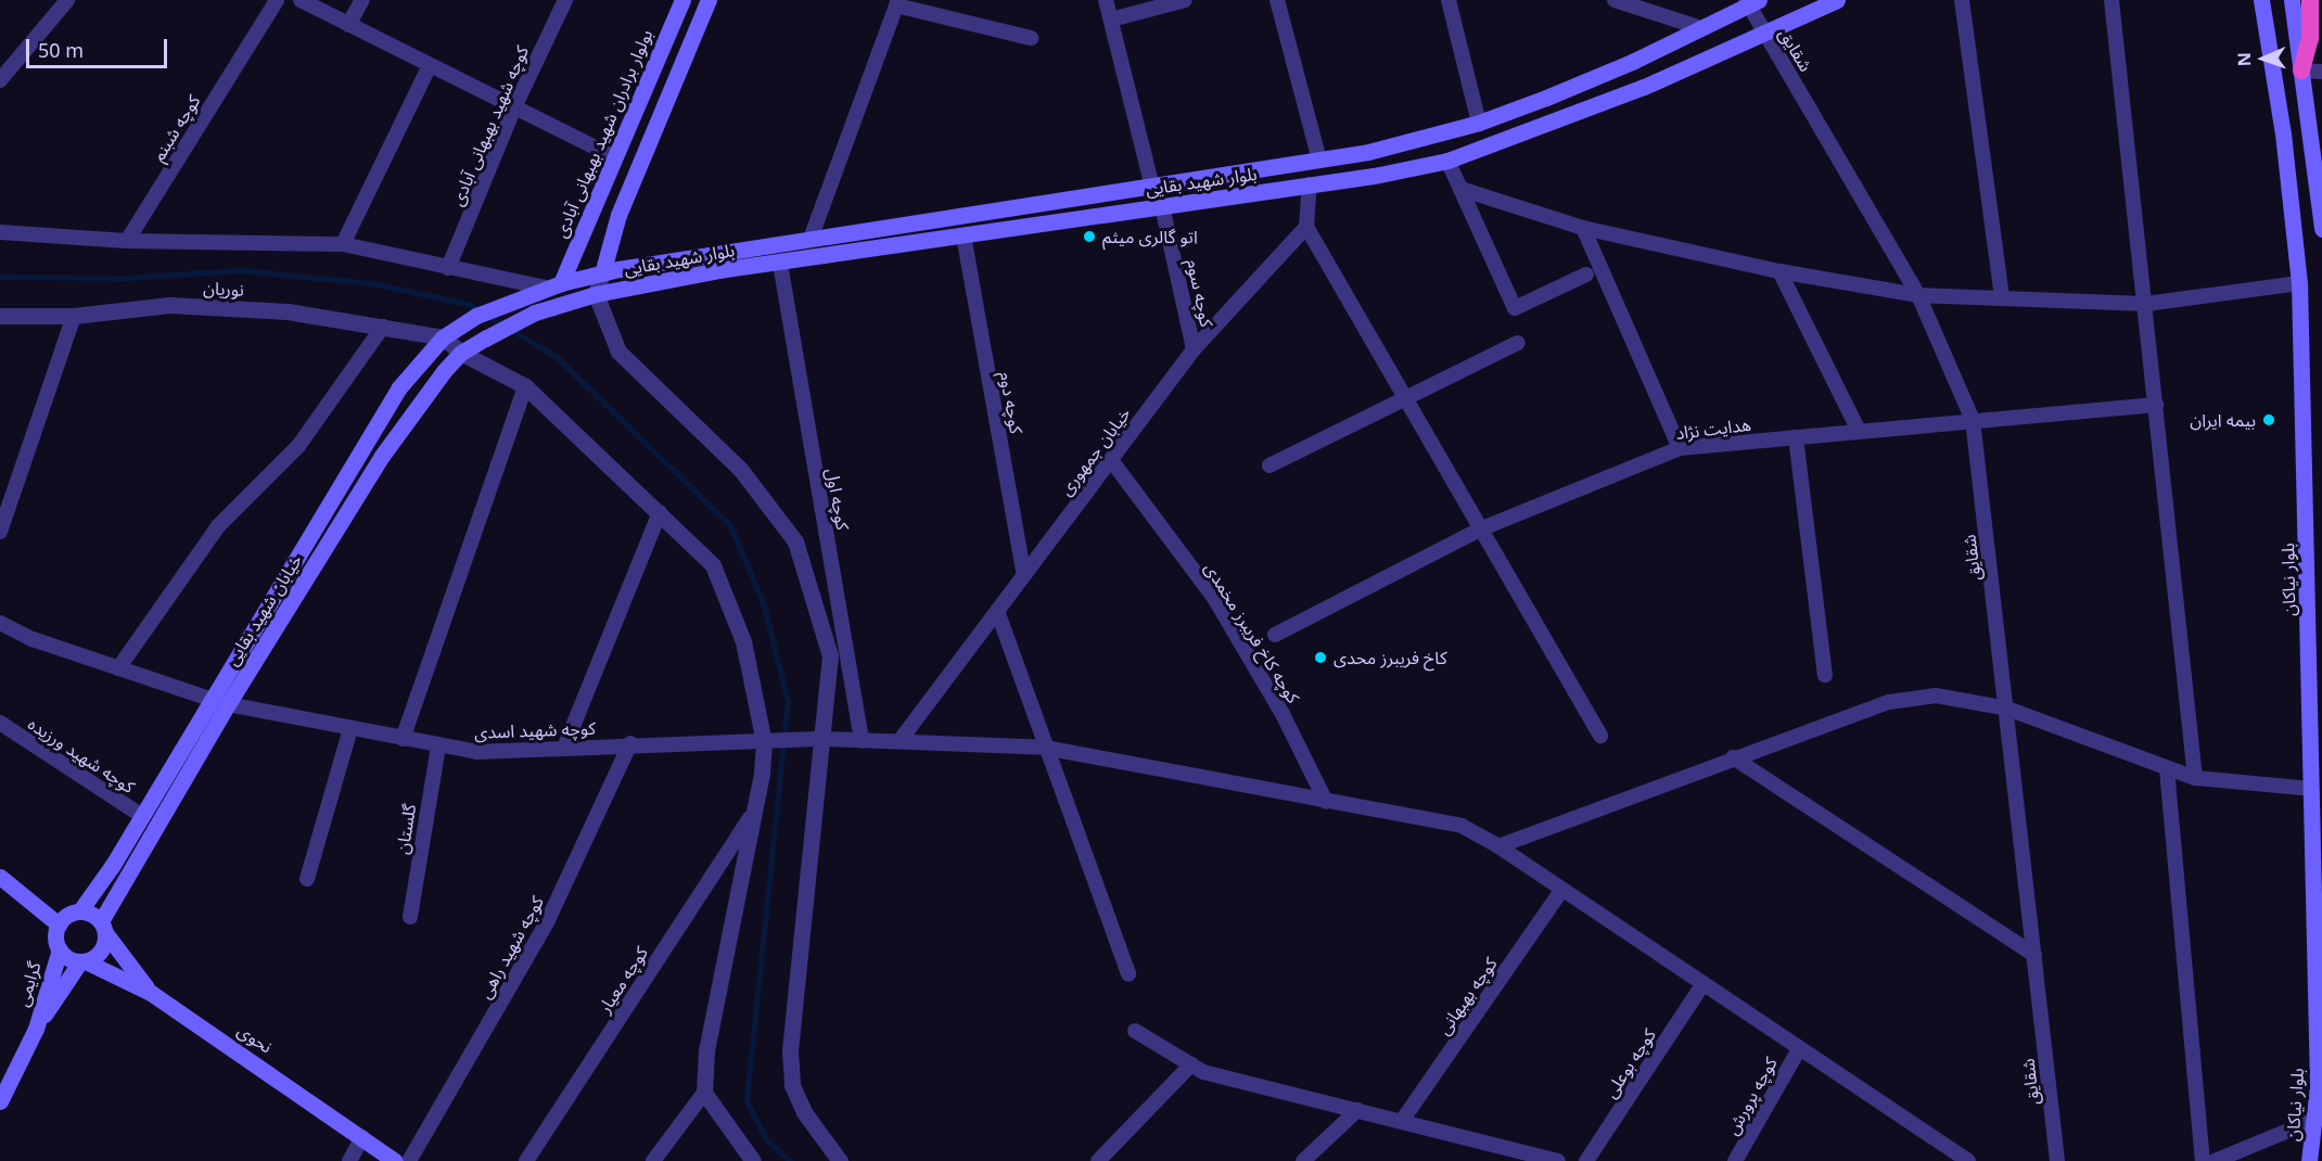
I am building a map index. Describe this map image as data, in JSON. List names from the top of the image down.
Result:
{
  "streets": {
    "main road": [
      "بولوار برادران شهید بهبهانی آبادی",
      "بلوار شهید بقایی",
      "بلوار نیاکان",
      "خیابان شهید بقایی",
      "گرایمی",
      "نحوی"
    ],
    "street": [
      "شقایق",
      "کوچه شهید بهبهانی آبادی",
      "کوچه شبنم",
      "نوریان",
      "کوچه سوم",
      "کوچه دوم",
      "هدایت نژاد",
      "خیابان جمهوری",
      "کوچه اول",
      "کوچه کاخ فریبرز مخمدی",
      "کوچه شهید اسدی",
      "کوچه شهید ورزیده",
      "گلستان",
      "کوچه شهید راهی",
      "کوچه معیار",
      "کوچه بهبهانی",
      "کوچه بوعلی",
      "کوچه پرورش"
    ]
  },
  "crossings": [
    ["شقایق", "بلوار شهید بقایی"],
    ["شقایق", "هدایت نژاد"],
    ["بولوار برادران شهید بهبهانی آبادی", "بلوار شهید بقایی"],
    ["بلوار شهید بقایی", "نوریان"],
    ["بلوار شهید بقایی", "کوچه سوم"],
    ["بلوار شهید بقایی", "کوچه دوم"],
    ["بلوار شهید بقایی", "کوچه اول"],
    ["بلوار شهید بقایی", "خیابان شهید بقایی"],
    ["نوریان", "خیابان شهید بقایی"],
    ["کوچه سوم", "خیابان جمهوری"],
    ["کوچه دوم", "خیابان جمهوری"],
    ["خیابان جمهوری", "کوچه کاخ فریبرز مخمدی"],
    ["خیابان جمهوری", "کوچه شهید اسدی"],
    ["کوچه اول", "کوچه شهید اسدی"],
    ["خیابان شهید بقایی", "کوچه شهید اسدی"],
    ["خیابان شهید بقایی", "کوچه شهید ورزیده"],
    ["خیابان شهید بقایی", "گرایمی"],
    ["خیابان شهید بقایی", "نحوی"],
    ["کوچه کاخ فریبرز مخمدی", "کوچه شهید اسدی"],
    ["کوچه شهید اسدی", "گلستان"],
    ["کوچه شهید اسدی", "کوچه شهید راهی"],
    ["کوچه شهید اسدی", "کوچه بهبهانی"],
    ["کوچه شهید اسدی", "کوچه بوعلی"],
    ["کوچه شهید اسدی", "کوچه پرورش"],
    ["گرایمی", "نحوی"]
  ],
  "places": ["اتو گالری میثم", "بیمه ایران", "کاخ فریبرز محدی"],
  "scale_bar": "50 m",
  "north": "left"
}
